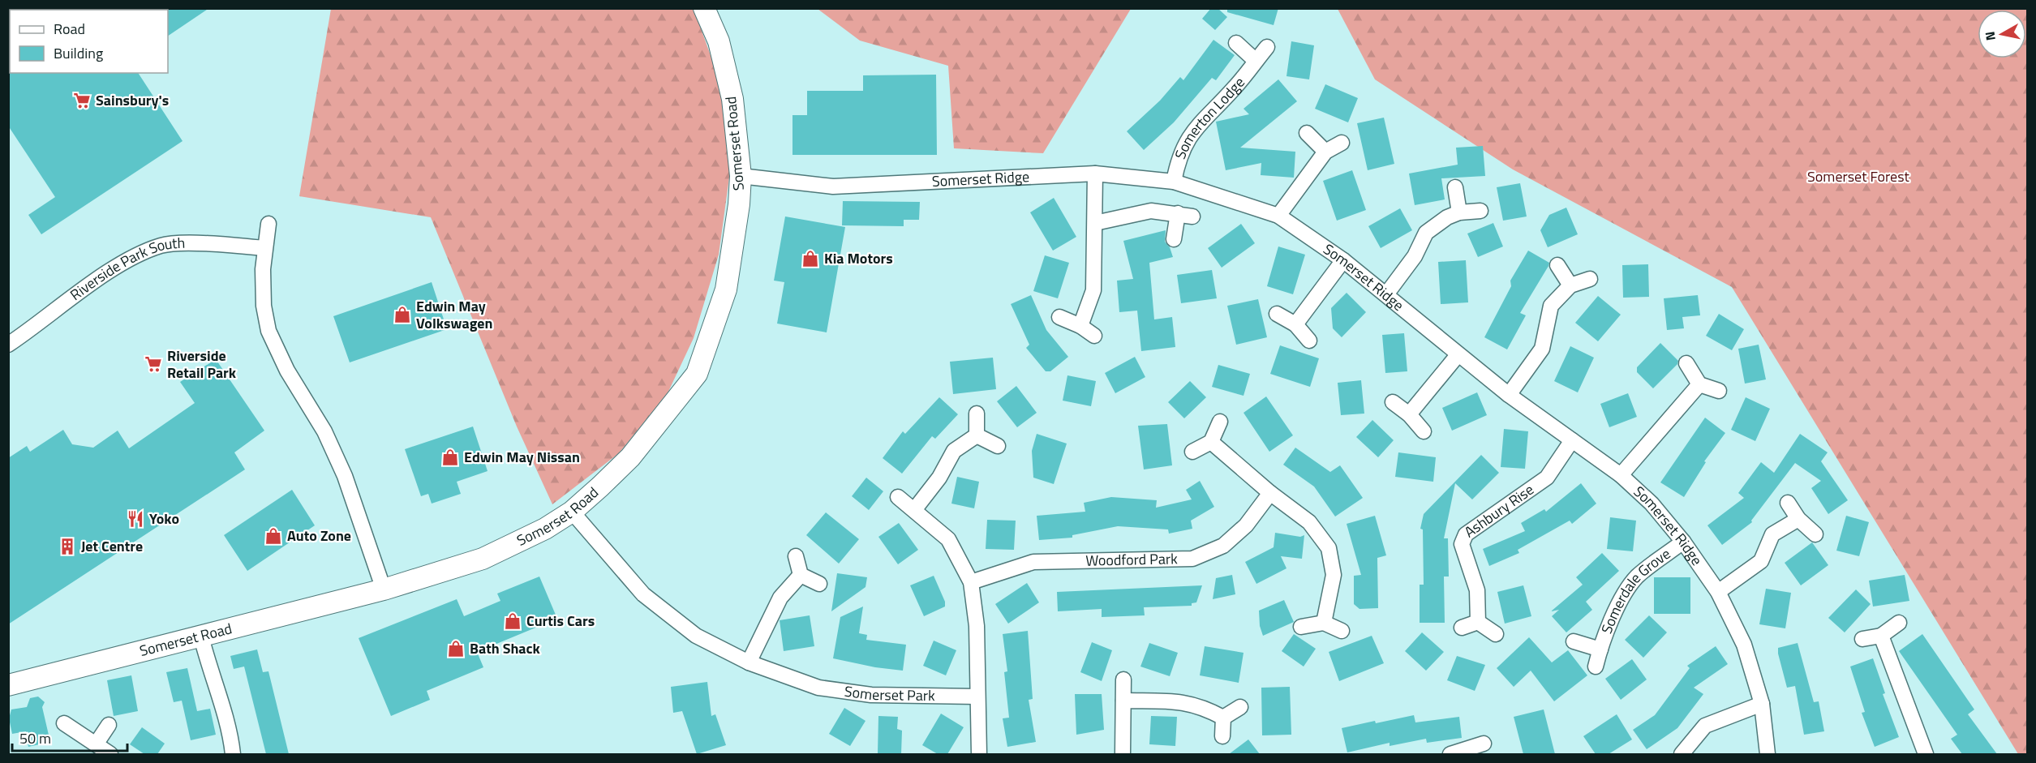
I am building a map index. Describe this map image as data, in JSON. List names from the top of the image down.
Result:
{
  "streets": {
    "street": [
      "Somerton Lodge",
      "Somerset Road",
      "Somerset Ridge",
      "Riverside Park South",
      "Ashbury Rise",
      "Woodford Park",
      "Somerdale Grove",
      "Somerset Park"
    ]
  },
  "crossings": [
    ["Somerton Lodge", "Somerset Ridge"],
    ["Somerset Road", "Somerset Ridge"],
    ["Somerset Road", "Somerset Park"],
    ["Somerset Ridge", "Ashbury Rise"],
    ["Somerset Ridge", "Somerdale Grove"]
  ],
  "parks": ["Somerset Forest"],
  "places": {
    "supermarket": ["Sainsbury's", "Riverside Retail Park"],
    "shop": [
      "Kia Motors",
      "Edwin May Volkswagen",
      "Edwin May Nissan",
      "Auto Zone",
      "Curtis Cars",
      "Bath Shack"
    ],
    "restaurant": ["Yoko"],
    "building": ["Jet Centre"]
  },
  "legend": ["Road", "Building"],
  "scale_bar": "50 m",
  "north": "left"
}
